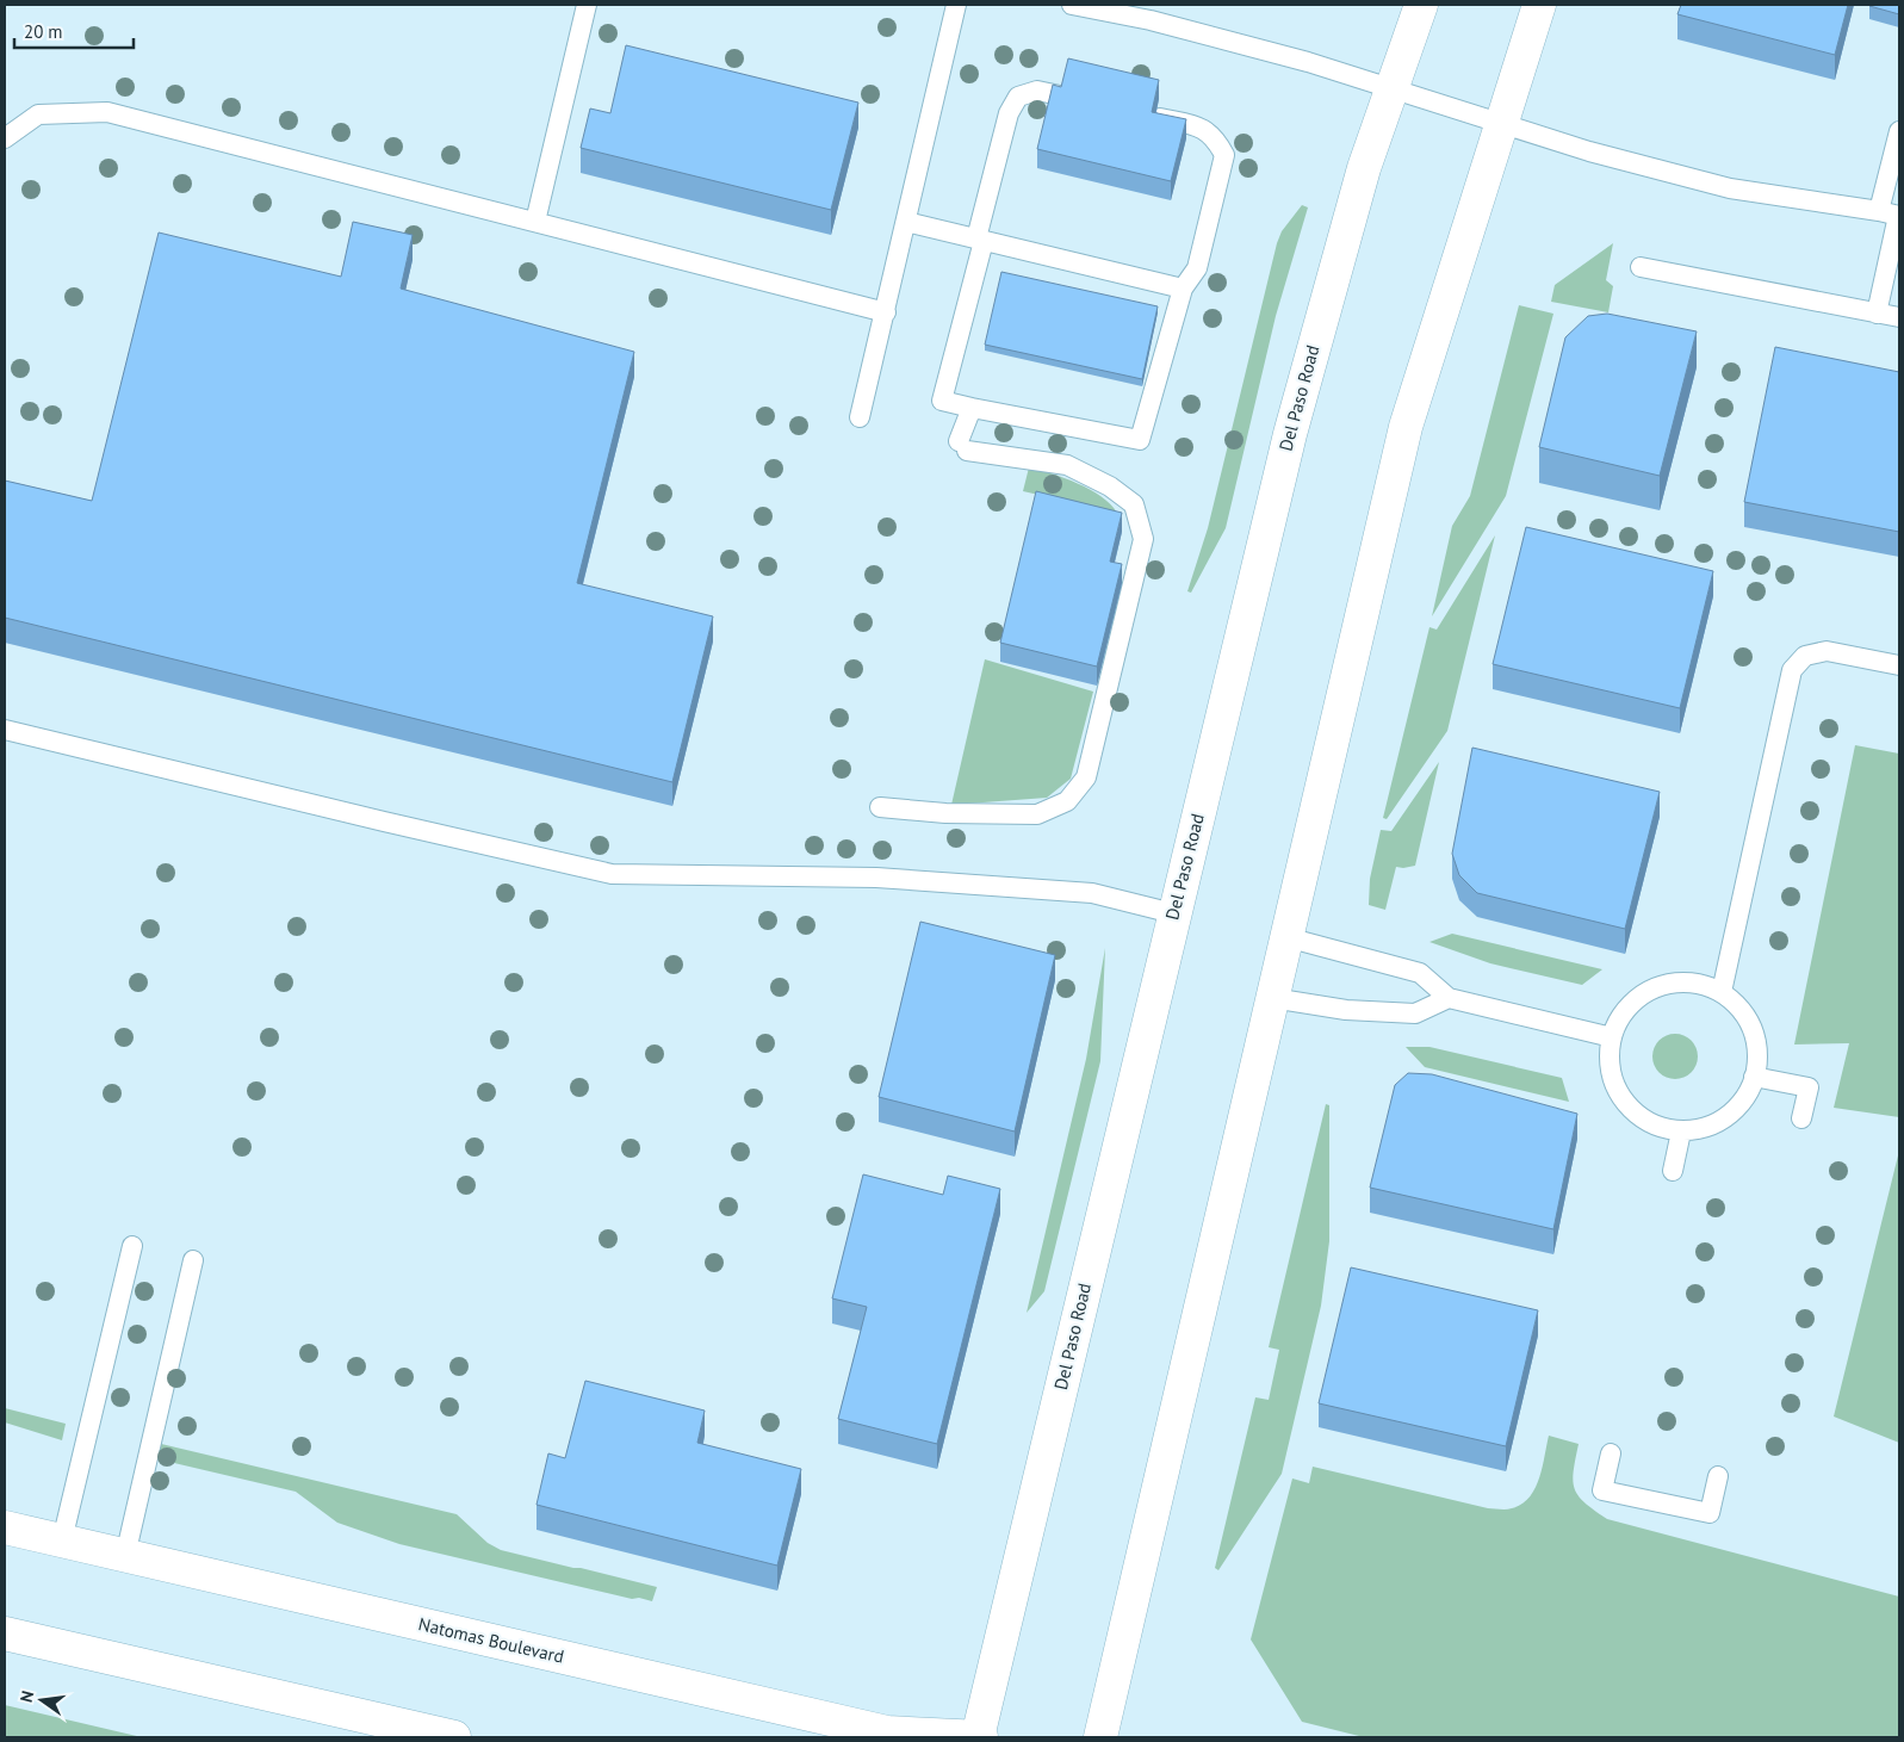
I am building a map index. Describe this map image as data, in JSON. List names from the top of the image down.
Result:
{
  "streets": {
    "main road": ["Del Paso Road", "Natomas Boulevard"]
  },
  "crossings": [
    ["Del Paso Road", "Natomas Boulevard"]
  ],
  "scale_bar": "20 m",
  "north": "left"
}
